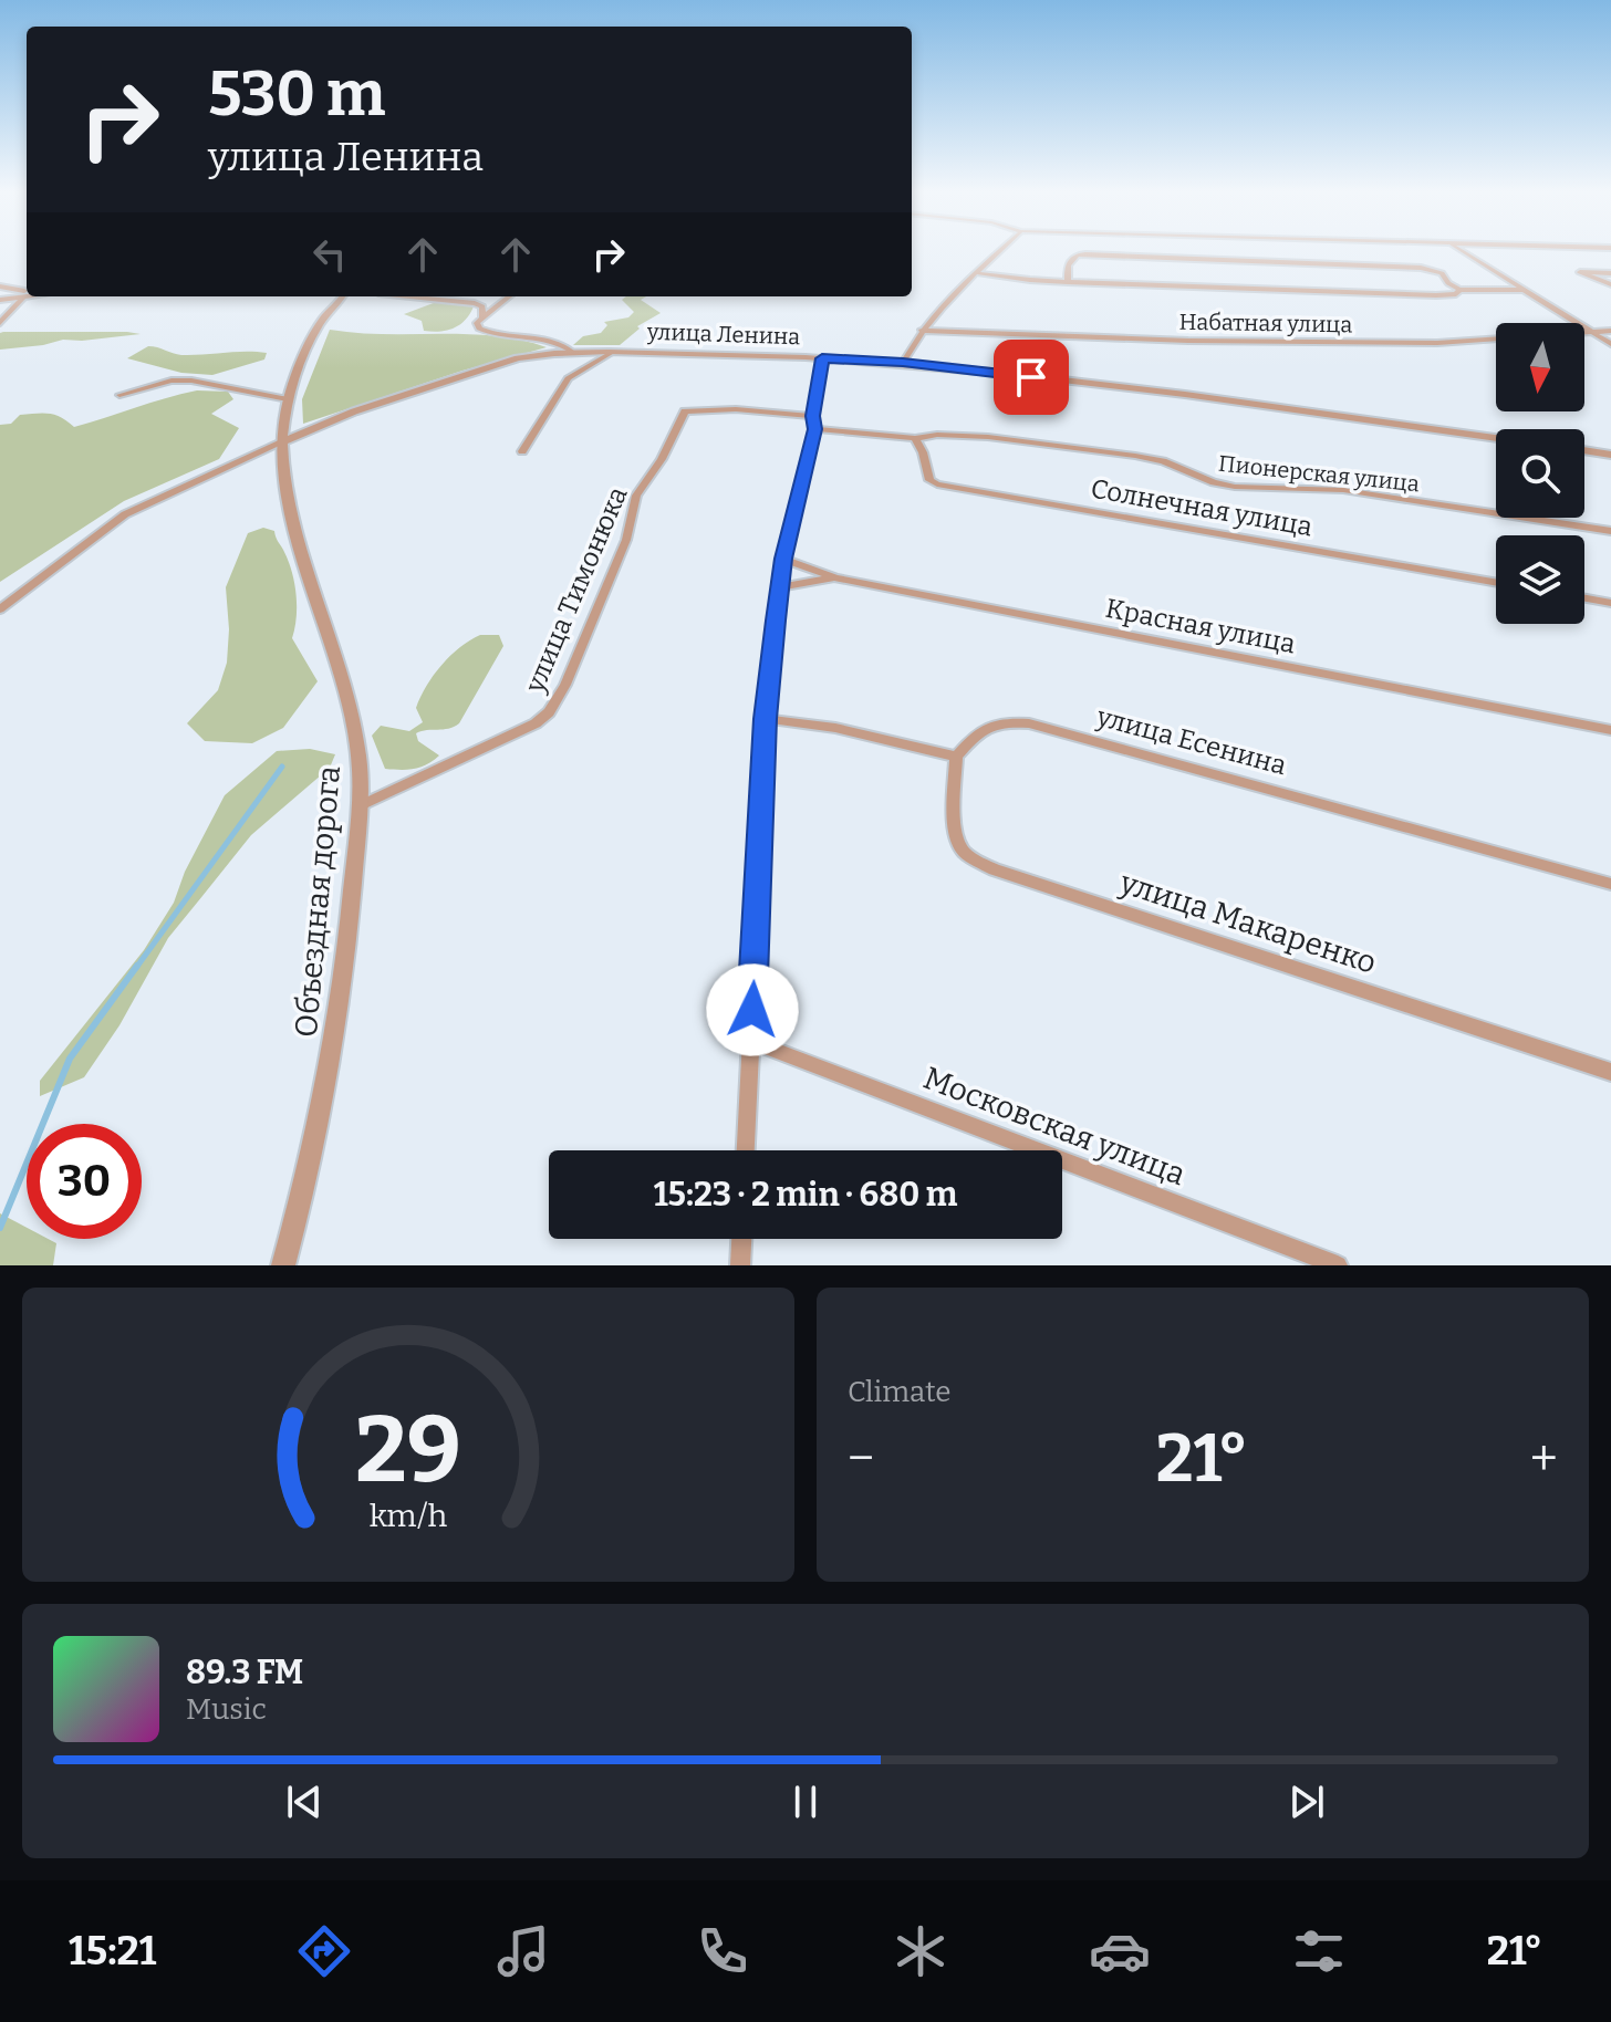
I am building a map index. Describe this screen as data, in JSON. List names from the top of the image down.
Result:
{
  "streets": {
    "street": [
      "Набатная улица",
      "улица Ленина",
      "Пионерская улица",
      "Солнечная улица",
      "улица Тимонюка",
      "Красная улица",
      "улица Есенина",
      "Объездная дорога",
      "улица Макаренко",
      "Московская улица"
    ]
  },
  "crossings": [
    ["улица Ленина", "Объездная дорога"],
    ["Пионерская улица", "Солнечная улица"],
    ["Пионерская улица", "улица Тимонюка"],
    ["улица Тимонюка", "Объездная дорога"],
    ["улица Есенина", "улица Макаренко"]
  ],
  "north": "bottom",
  "page": {
    "turn": ["530 m", "улица Ленина"],
    "limit": "30",
    "trip": "15:23 · 2 min · 680 m",
    "tile": "Climate",
    "heat": ["−", "21°", "+"],
    "song": ["89.3 FM", "Music"],
    "tabs": ["15:21", "21°"],
    "gauge": ["29", "km/h"]
  }
}
